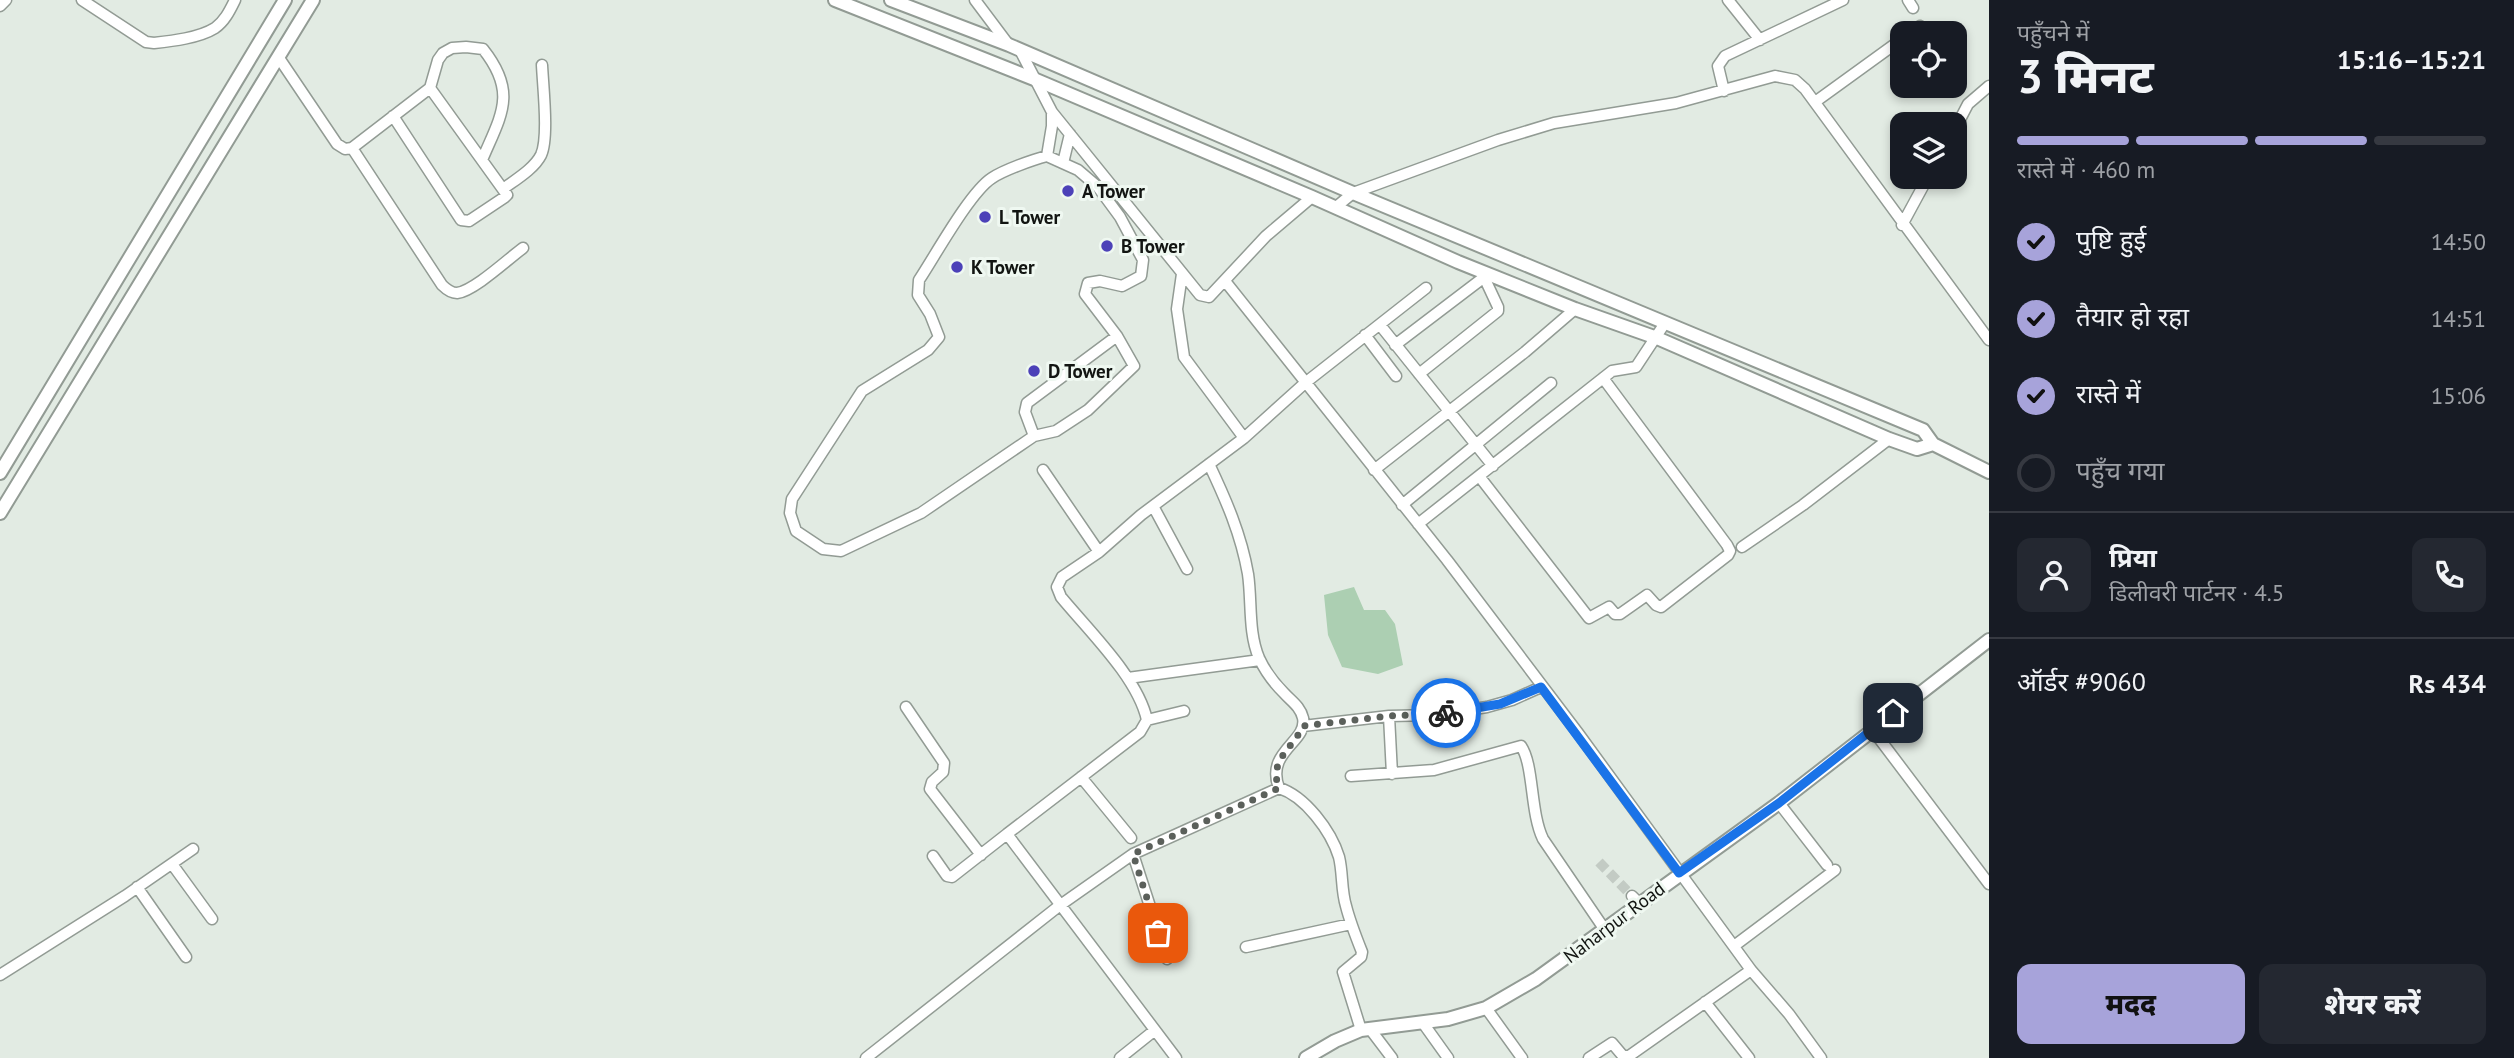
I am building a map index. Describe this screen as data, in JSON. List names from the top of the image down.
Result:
{
  "streets": {
    "street": ["Naharpur Road"]
  },
  "places": [
    "A Tower",
    "L Tower",
    "B Tower",
    "K Tower",
    "D Tower"
  ],
  "page": {
    "heading": ["3 मिनट", "पहुँचने में", "15:16–15:21"],
    "panel": [
      "प्रिया",
      "डिलीवरी पार्टनर · 4.5",
      "ऑर्डर #9060",
      "Rs 434"
    ],
    "bar": "रास्ते में · 460 m",
    "list": [
      ["पुष्टि हुई", "14:50"],
      ["तैयार हो रहा", "14:51"],
      ["रास्ते में", "15:06"],
      "पहुँच गया"
    ],
    "buttons": ["मदद", "शेयर करें"]
  }
}
